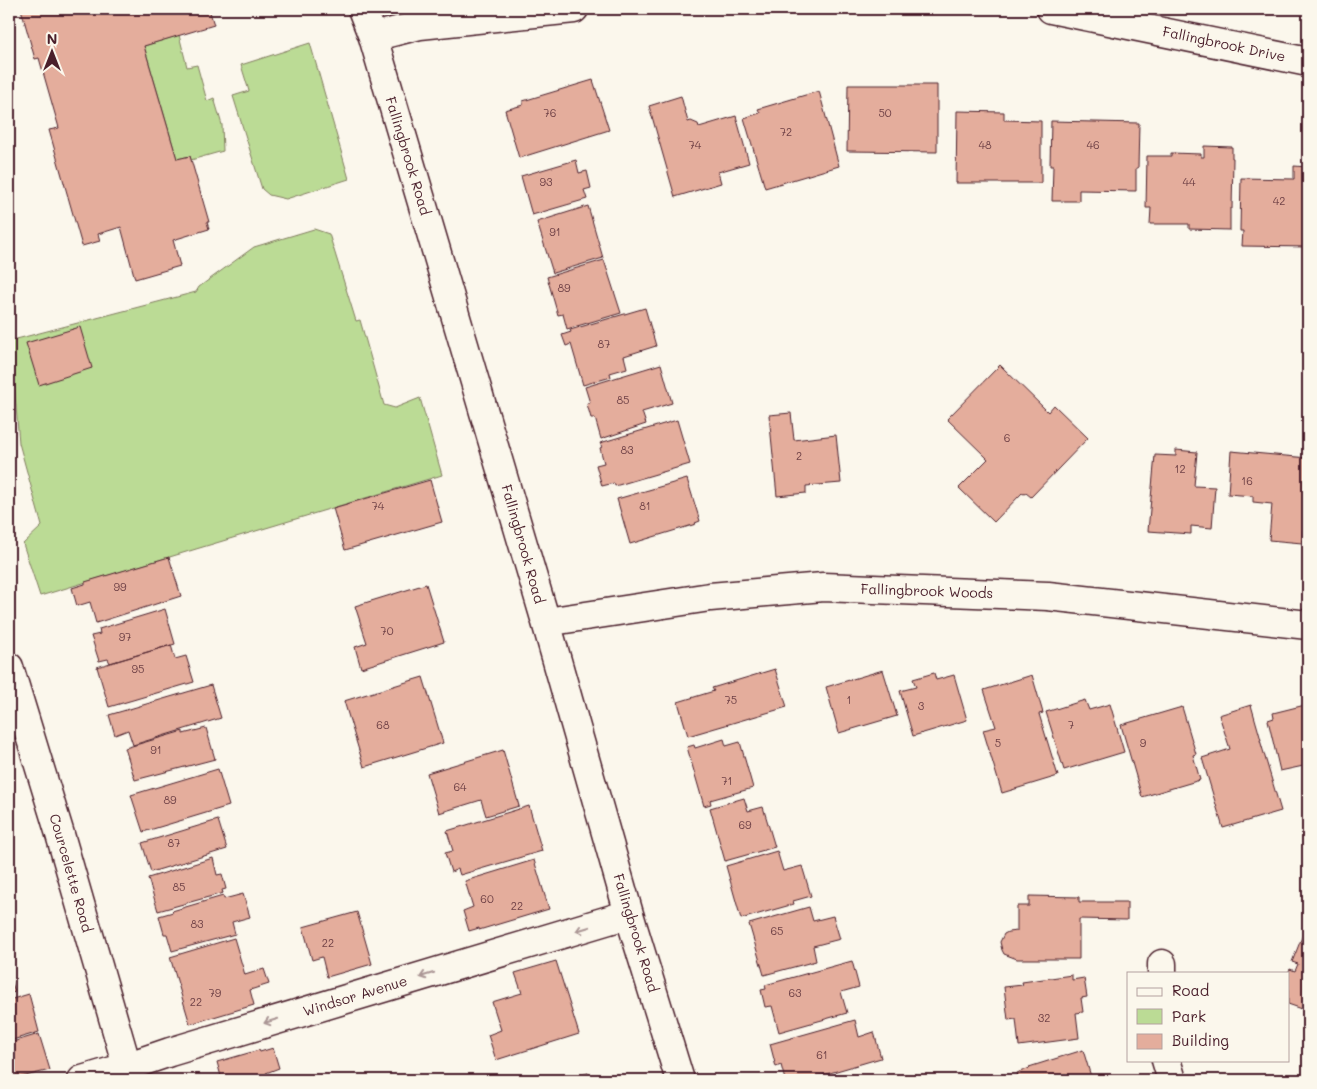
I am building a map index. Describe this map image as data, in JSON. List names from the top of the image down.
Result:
{
  "streets": {
    "street": [
      "Fallingbrook Drive",
      "Fallingbrook Road",
      "Fallingbrook Woods",
      "Courcelette Road",
      "Windsor Avenue"
    ]
  },
  "crossings": [
    ["Fallingbrook Road", "Fallingbrook Woods"],
    ["Fallingbrook Road", "Windsor Avenue"],
    ["Courcelette Road", "Windsor Avenue"]
  ],
  "one_way": ["Windsor Avenue"],
  "house_numbers": [
    "76",
    "50",
    "72",
    "74",
    "48",
    "46",
    "93",
    "44",
    "42",
    "91",
    "89",
    "87",
    "85",
    "6",
    "83",
    "2",
    "12",
    "16",
    "74",
    "81",
    "99",
    "70",
    "97",
    "95",
    "75",
    "1",
    "3",
    "68",
    "7",
    "5",
    "9",
    "91",
    "71",
    "64",
    "89",
    "69",
    "87",
    "85",
    "60",
    "22",
    "83",
    "65",
    "22",
    "79",
    "63",
    "22",
    "32",
    "61"
  ],
  "legend": ["Road", "Park", "Building"],
  "north": "top"
}
